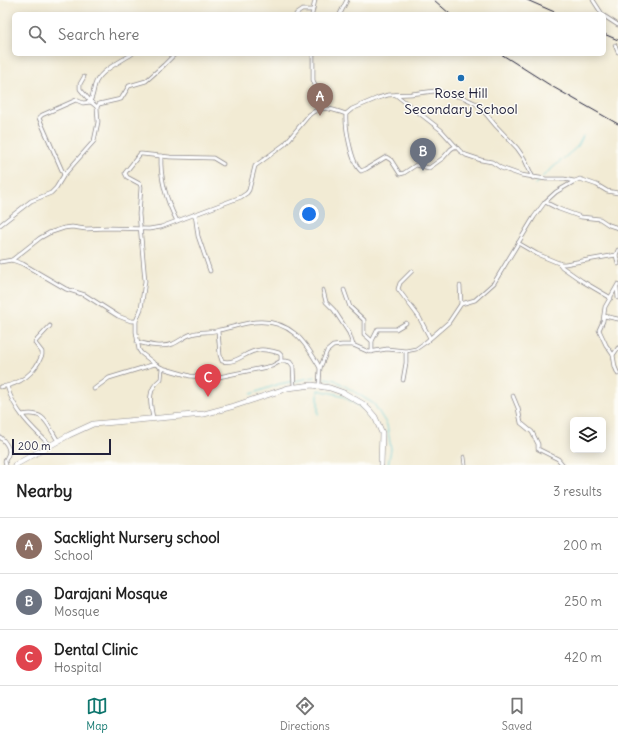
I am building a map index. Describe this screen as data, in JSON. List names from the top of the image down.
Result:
{
  "places": ["Rose Hill Secondary School"],
  "scale_bar": "200 m",
  "page": {
    "search": "Search here",
    "pins": ["A", "B", "C"],
    "scale": "200 m",
    "heading": ["Nearby", "3 results"],
    "list": [
      {
        "mark": "A",
        "name": "Sacklight Nursery school",
        "note": "School",
        "value": "200 m"
      },
      {
        "mark": "B",
        "name": "Darajani Mosque",
        "note": "Mosque",
        "value": "250 m"
      },
      {
        "mark": "C",
        "name": "Dental Clinic",
        "note": "Hospital",
        "value": "420 m"
      }
    ],
    "nav": ["Map", "Directions", "Saved"]
  }
}
